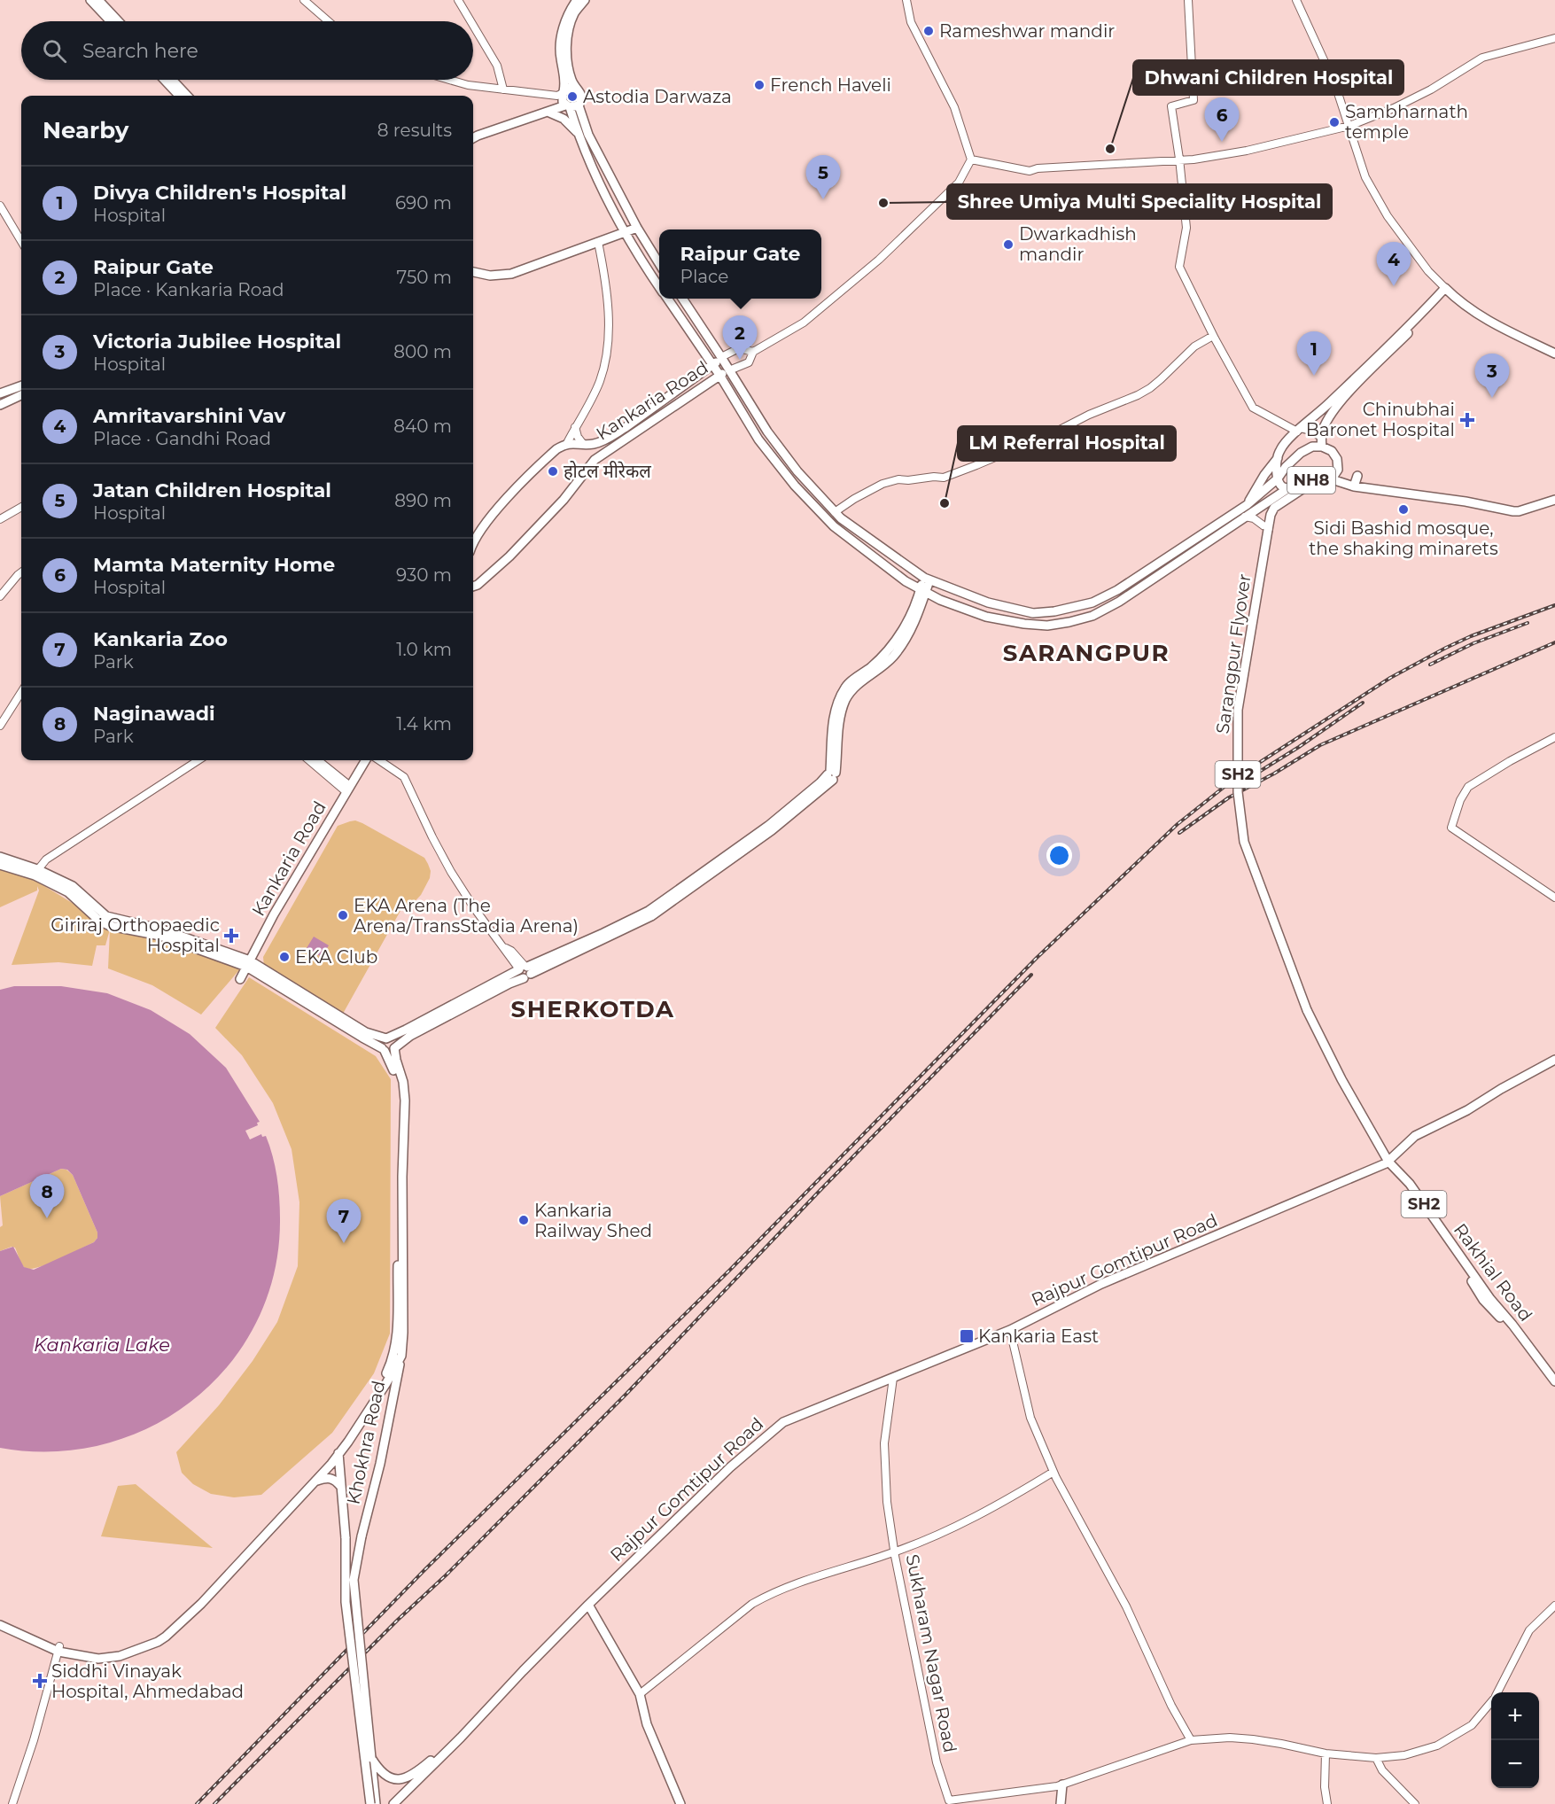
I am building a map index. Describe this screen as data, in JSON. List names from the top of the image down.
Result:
{
  "streets": {
    "main road": [
      "Kankaria Road",
      "NH8",
      "Sarangpur Flyover",
      "SH2",
      "Rajpur Gomtipur Road",
      "Rakhial Road",
      "Khokhra Road"
    ],
    "street": ["Sukharam Nagar Road"]
  },
  "crossings": [
    ["Sarangpur Flyover", "Rakhial Road"],
    ["Rajpur Gomtipur Road", "Rakhial Road"],
    ["Rajpur Gomtipur Road", "Sukharam Nagar Road"]
  ],
  "districts": ["SARANGPUR", "SHERKOTDA"],
  "water": ["Kankaria Lake"],
  "places": {
    "other": [
      "Rameshwar mandir",
      "French Haveli",
      "Astodia Darwaza",
      "Sambharnath temple",
      "Dhwani Children Hospital",
      "Shree Umiya Multi Speciality Hospital",
      "Dwarkadhish mandir",
      "होटल मीरेकल",
      "LM Referral Hospital",
      "Sidi Bashid mosque, the shaking minarets",
      "EKA Arena (The Arena/TransStadia Arena)",
      "EKA Club",
      "Kankaria Railway Shed"
    ],
    "health": ["Chinubhai Baronet Hospital", "Giriraj Orthopaedic Hospital", "Siddhi Vinayak Hospital, Ahmedabad"],
    "transit": ["Kankaria East"]
  },
  "page": {
    "search": "Search here",
    "heading": ["Nearby", "8 results"],
    "pins": [
      "6",
      "5",
      "4",
      "2",
      "1",
      "3",
      "8",
      "7"
    ],
    "list": [
      {
        "mark": "1",
        "name": "Divya Children's Hospital",
        "note": "Hospital",
        "value": "690 m"
      },
      {
        "mark": "2",
        "name": "Raipur Gate",
        "note": "Place · Kankaria Road",
        "value": "750 m"
      },
      {
        "mark": "3",
        "name": "Victoria Jubilee Hospital",
        "note": "Hospital",
        "value": "800 m"
      },
      {
        "mark": "4",
        "name": "Amritavarshini Vav",
        "note": "Place · Gandhi Road",
        "value": "840 m"
      },
      {
        "mark": "5",
        "name": "Jatan Children Hospital",
        "note": "Hospital",
        "value": "890 m"
      },
      {
        "mark": "6",
        "name": "Mamta Maternity Home",
        "note": "Hospital",
        "value": "930 m"
      },
      {
        "mark": "7",
        "name": "Kankaria Zoo",
        "note": "Park",
        "value": "1.0 km"
      },
      {
        "mark": "8",
        "name": "Naginawadi",
        "note": "Park",
        "value": "1.4 km"
      }
    ],
    "popup": ["Raipur Gate", "Place"],
    "map_buttons": ["+", "−"]
  }
}
